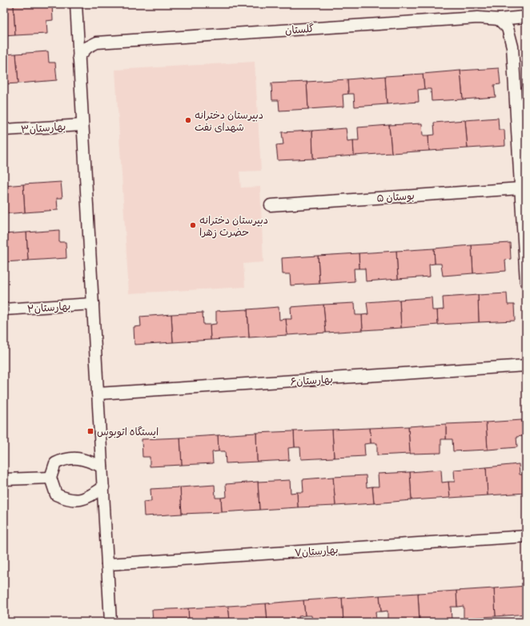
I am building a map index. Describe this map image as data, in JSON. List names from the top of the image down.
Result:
{
  "streets": {
    "street": [
      "گلستان",
      "بهارستان۳",
      "بوستان ۵",
      "بهارستان۲",
      "بهارستان۶",
      "بهارستان۷"
    ]
  },
  "places": {
    "other": ["دبیرستان دخترانه شهدای نفت", "دبیرستان دخترانه حضرت زهرا"],
    "transit": ["ایستگاه اتوبوس"]
  }
}
